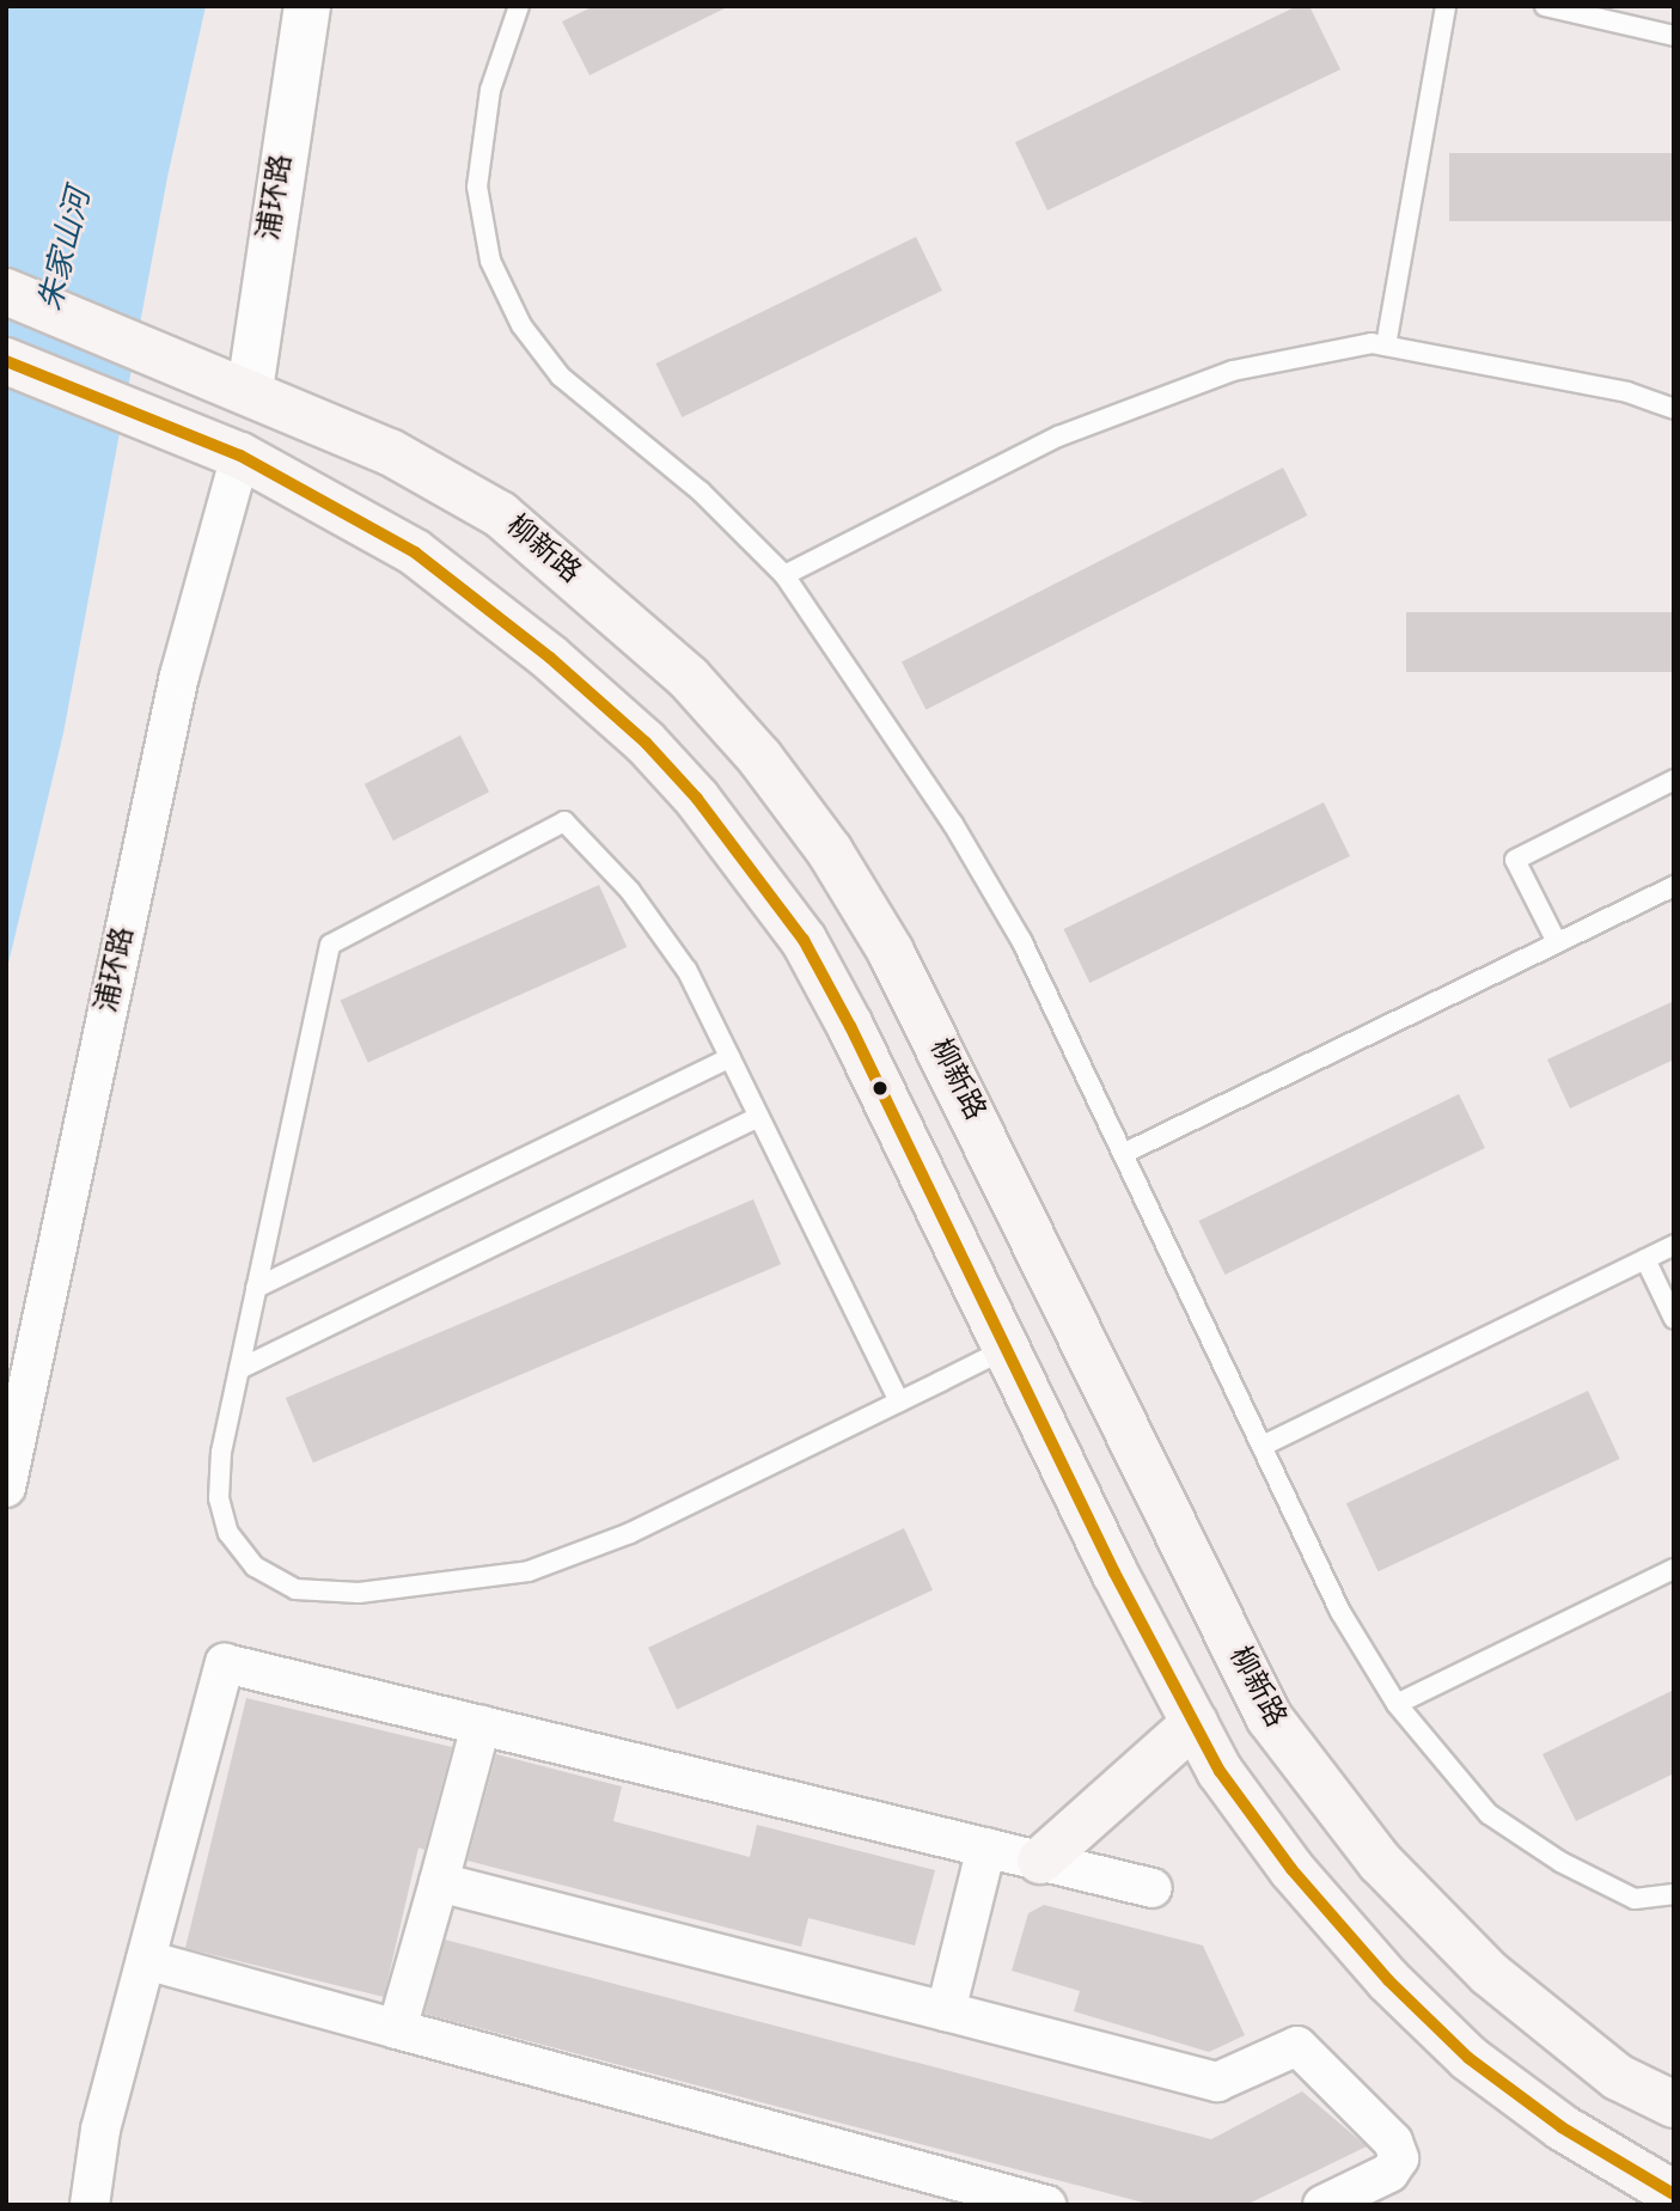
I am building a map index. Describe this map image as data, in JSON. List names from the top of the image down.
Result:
{
  "streets": {
    "main road": ["柳新路"],
    "street": ["浦环路"]
  },
  "crossings": [
    ["浦环路", "柳新路"]
  ],
  "water": ["朱家山河"]
}
